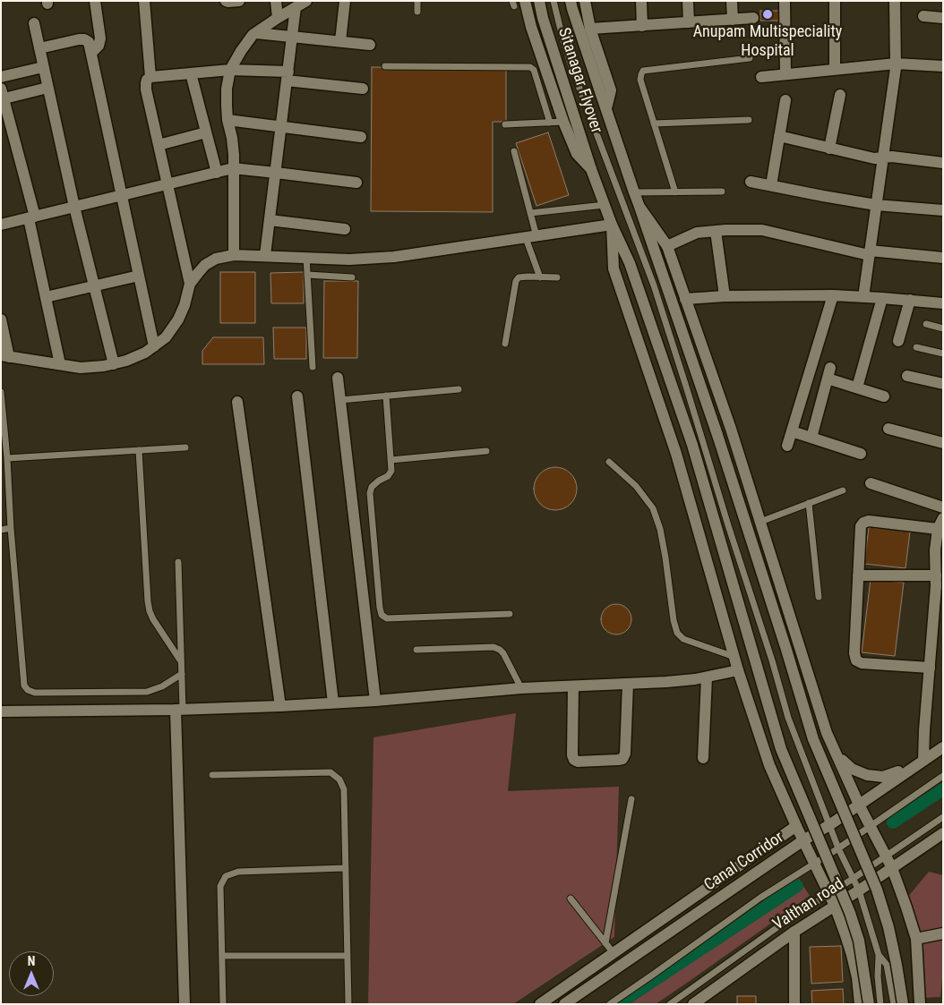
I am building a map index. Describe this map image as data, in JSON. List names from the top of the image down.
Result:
{
  "streets": {
    "street": ["Sitanagar Flyover", "Canal Corridor", "Valthan road"]
  },
  "places": ["Anupam Multispeciality Hospital"],
  "north": "top"
}
